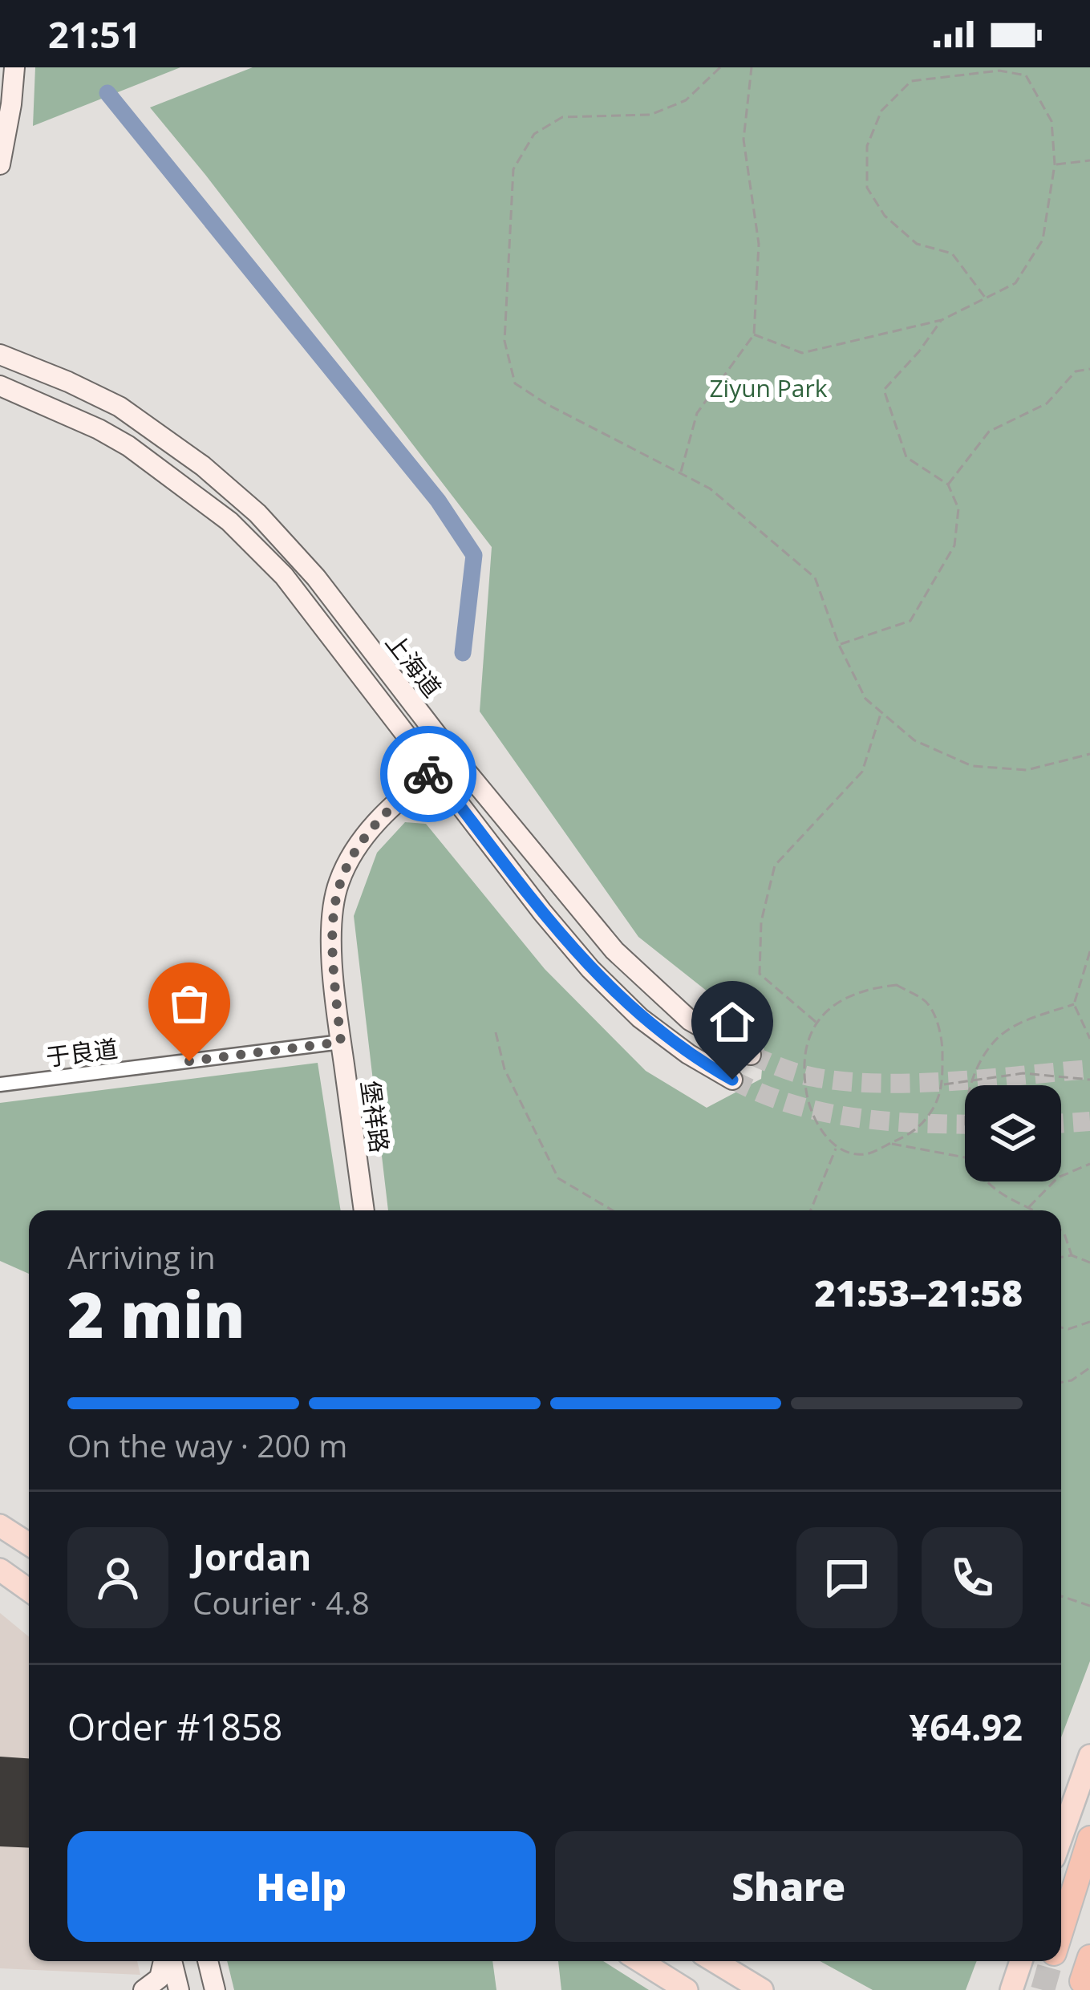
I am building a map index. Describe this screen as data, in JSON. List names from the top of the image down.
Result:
{
  "streets": {
    "street": ["上海道", "于良道", "堡祥路"]
  },
  "crossings": [
    ["上海道", "堡祥路"],
    ["于良道", "堡祥路"]
  ],
  "parks": ["Ziyun Park"],
  "page": {
    "status": "21:51",
    "heading": ["2 min", "Arriving in", "21:53–21:58"],
    "panel": [
      "Jordan",
      "Courier · 4.8",
      "Order #1858",
      "¥64.92"
    ],
    "bar": "On the way · 200 m",
    "buttons": ["Help", "Share"]
  }
}
